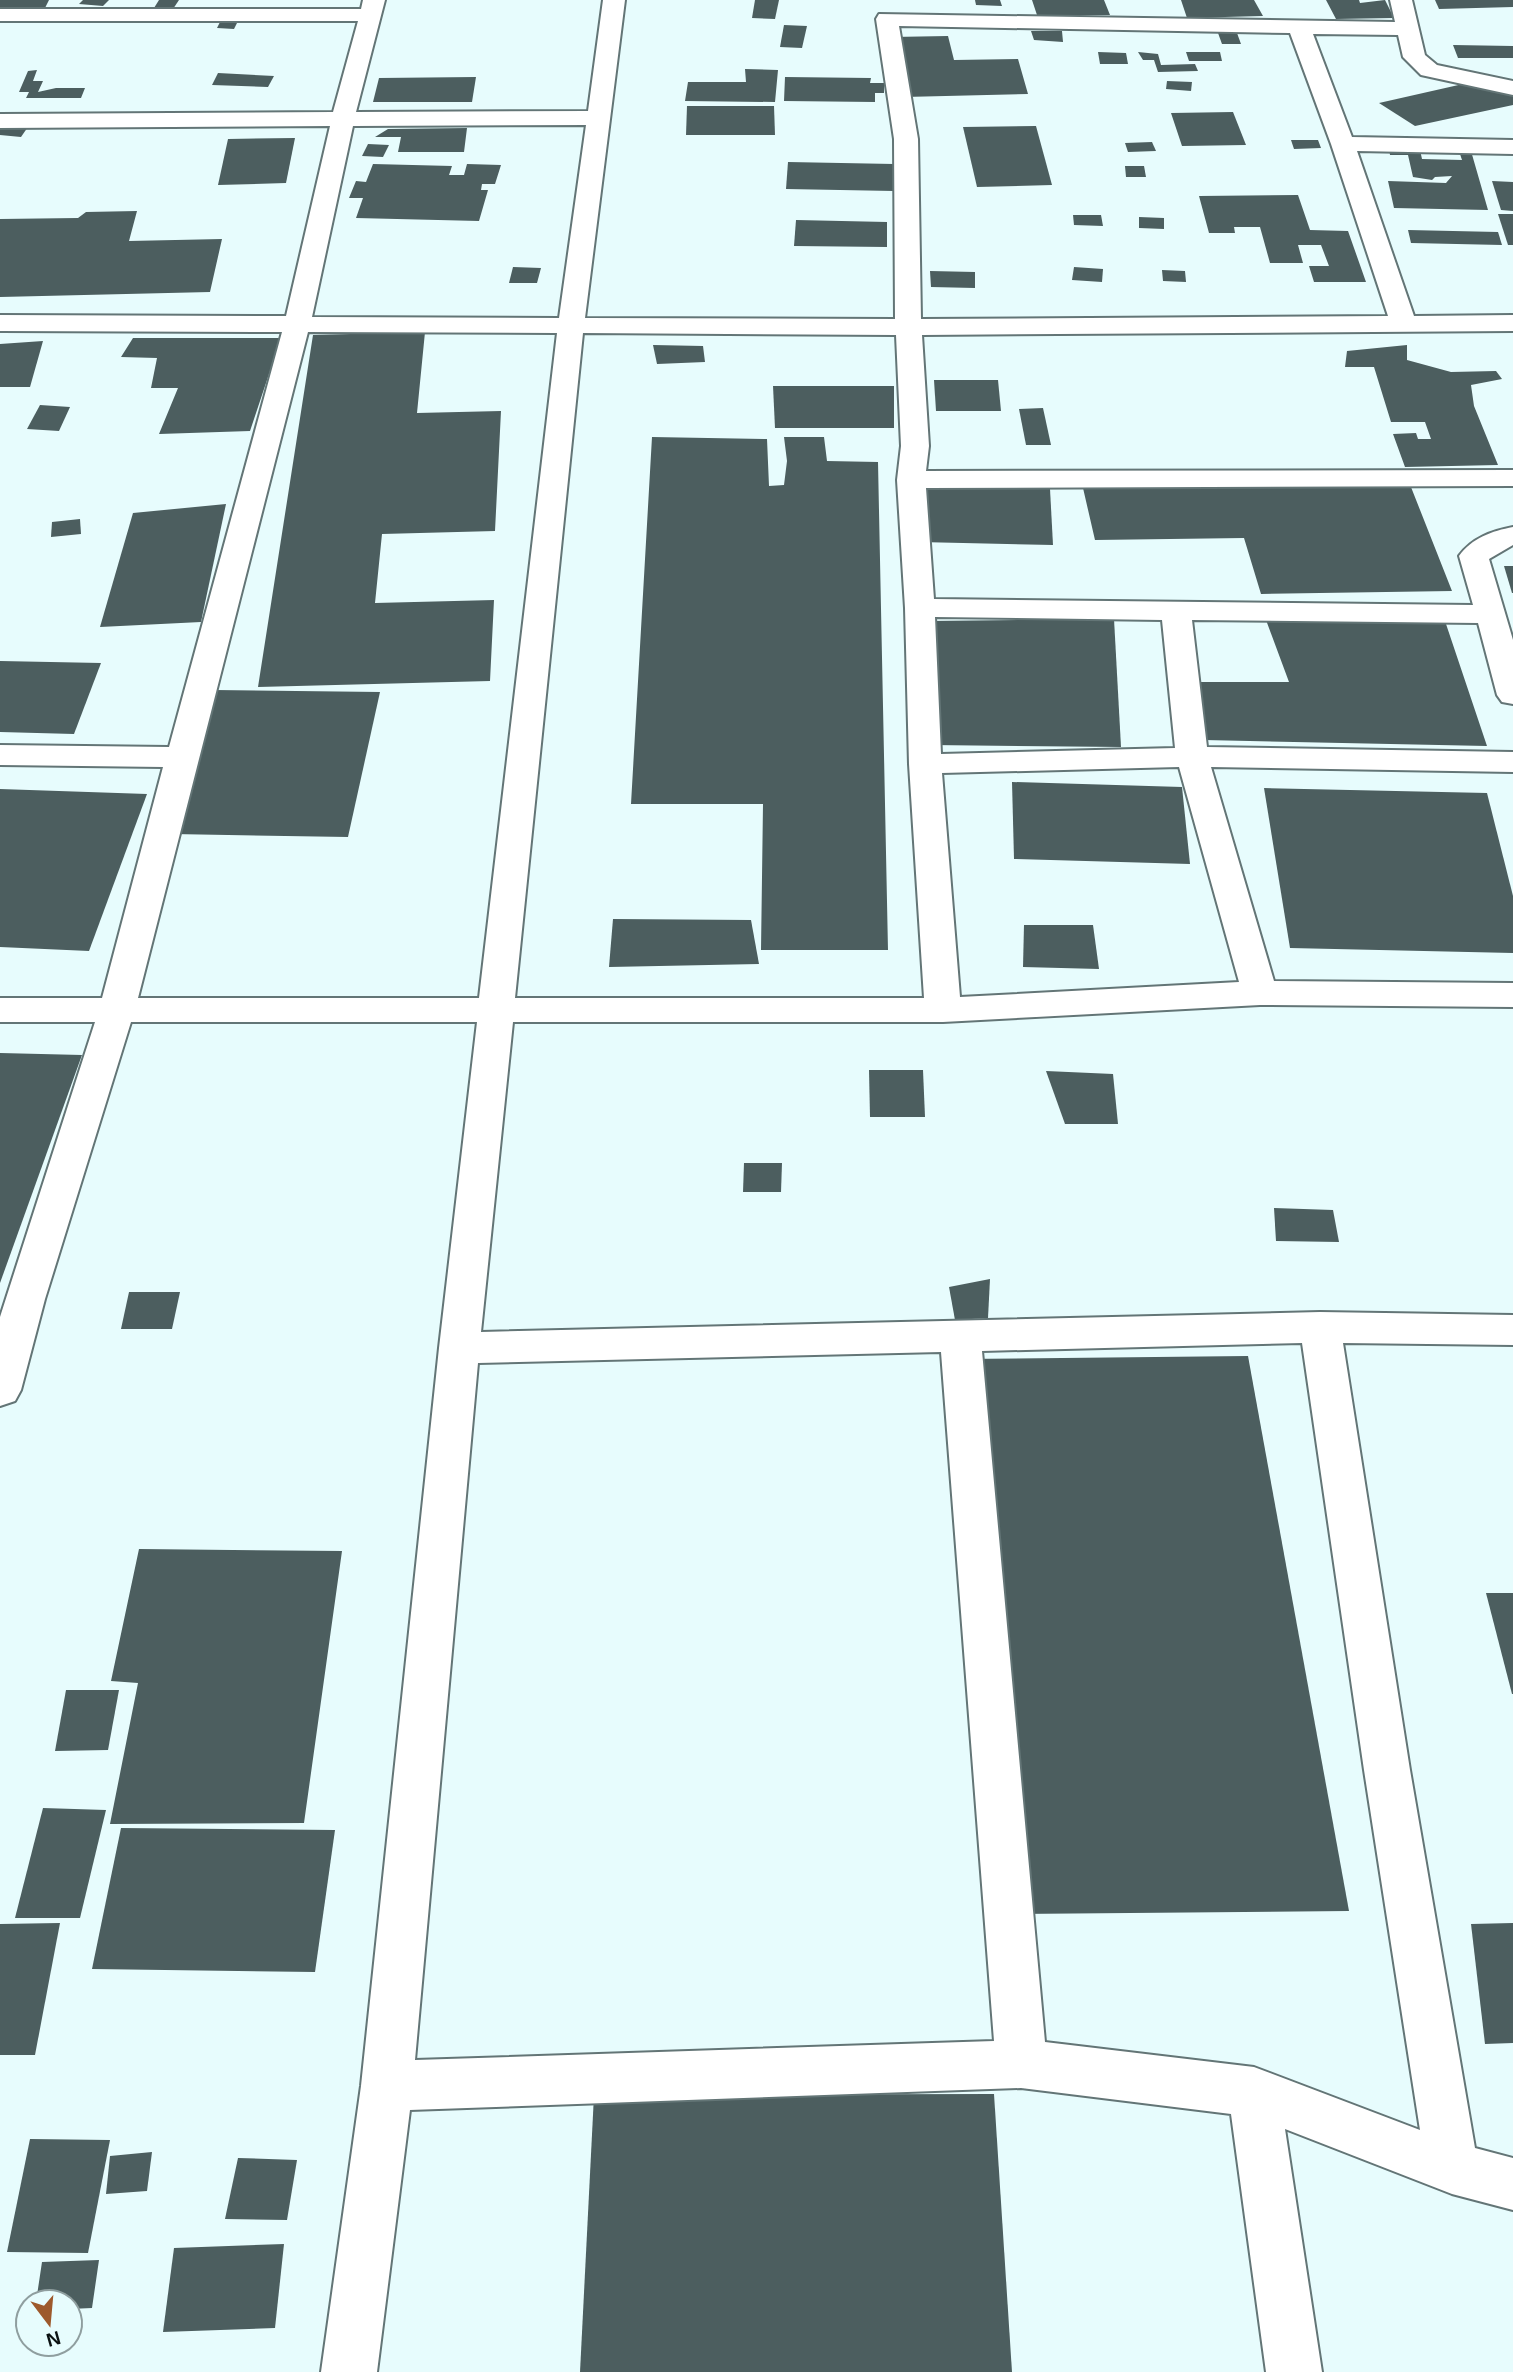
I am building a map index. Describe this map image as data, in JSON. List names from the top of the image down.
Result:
{
  "north": "bottom"
}
